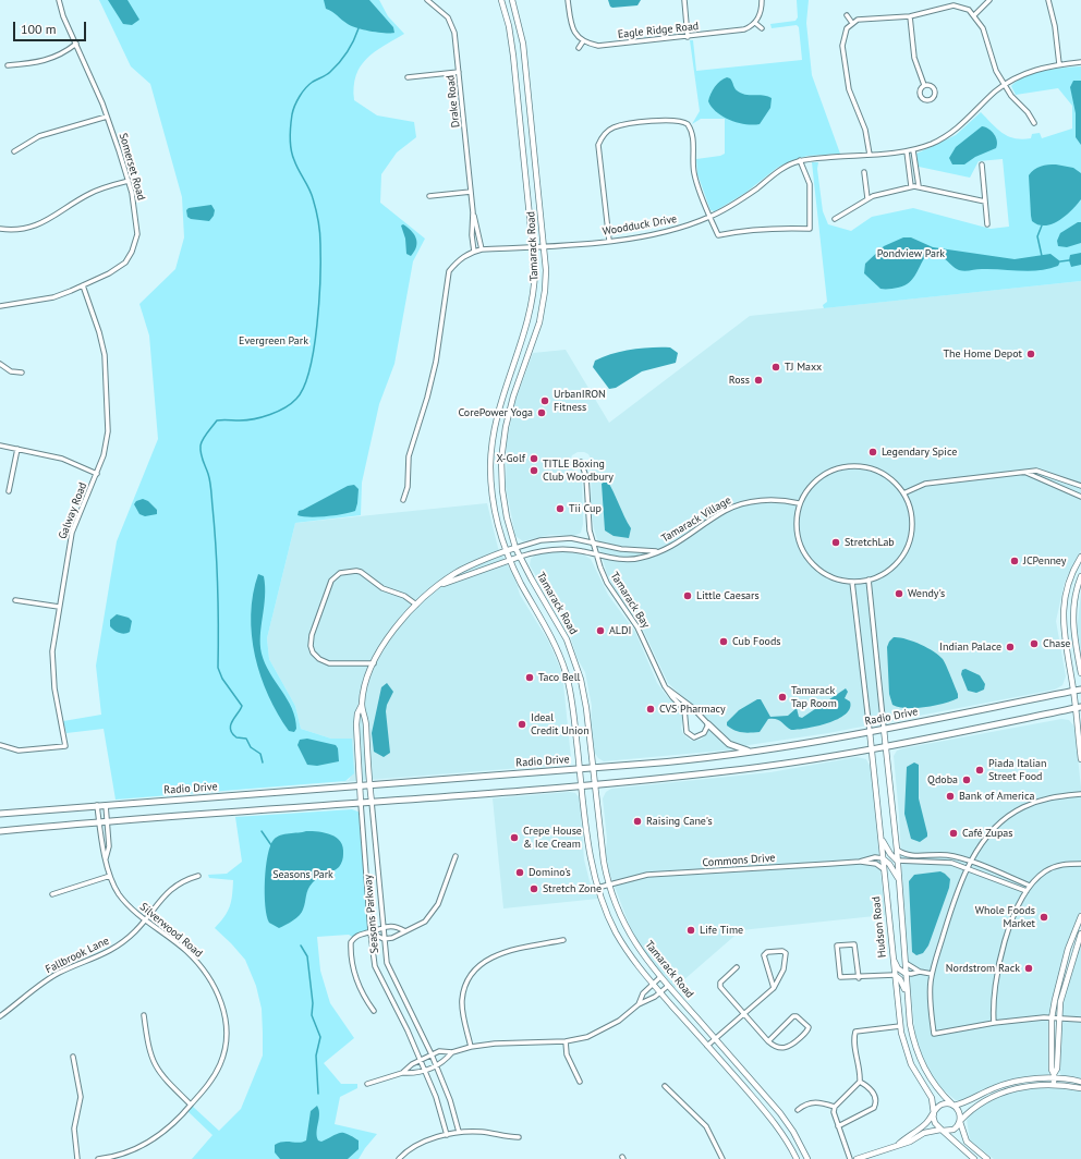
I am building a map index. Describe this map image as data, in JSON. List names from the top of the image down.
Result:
{
  "streets": {
    "main road": ["Radio Drive"],
    "street": [
      "Eagle Ridge Road",
      "Drake Road",
      "Somerset Road",
      "Woodduck Drive",
      "Tamarack Road",
      "Galway Road",
      "Tamarack Village",
      "Tamarack Bay",
      "Commons Drive",
      "Seasons Parkway",
      "Hudson Road",
      "Silverwood Road",
      "Fallbrook Lane"
    ]
  },
  "crossings": [
    ["Drake Road", "Woodduck Drive"],
    ["Somerset Road", "Galway Road"],
    ["Woodduck Drive", "Tamarack Road"],
    ["Tamarack Road", "Tamarack Village"],
    ["Tamarack Road", "Radio Drive"],
    ["Tamarack Road", "Commons Drive"],
    ["Tamarack Road", "Seasons Parkway"],
    ["Tamarack Village", "Tamarack Bay"],
    ["Tamarack Village", "Seasons Parkway"],
    ["Radio Drive", "Seasons Parkway"],
    ["Radio Drive", "Hudson Road"],
    ["Radio Drive", "Silverwood Road"],
    ["Commons Drive", "Hudson Road"],
    ["Silverwood Road", "Fallbrook Lane"]
  ],
  "parks": ["Pondview Park", "Evergreen Park", "Seasons Park"],
  "places": [
    "The Home Depot",
    "TJ Maxx",
    "Ross",
    "UrbanIRON Fitness",
    "CorePower Yoga",
    "Legendary Spice",
    "X-Golf",
    "TITLE Boxing Club Woodbury",
    "Tii Cup",
    "StretchLab",
    "JCPenney",
    "Wendy's",
    "Little Caesars",
    "ALDI",
    "Cub Foods",
    "Chase",
    "Indian Palace",
    "Taco Bell",
    "Tamarack Tap Room",
    "CVS Pharmacy",
    "Ideal Credit Union",
    "Piada Italian Street Food",
    "Qdoba",
    "Bank of America",
    "Raising Cane's",
    "Café Zupas",
    "Crepe House & Ice Cream",
    "Domino's",
    "Stretch Zone",
    "Whole Foods Market",
    "Life Time",
    "Nordstrom Rack"
  ],
  "scale_bar": "100 m"
}
